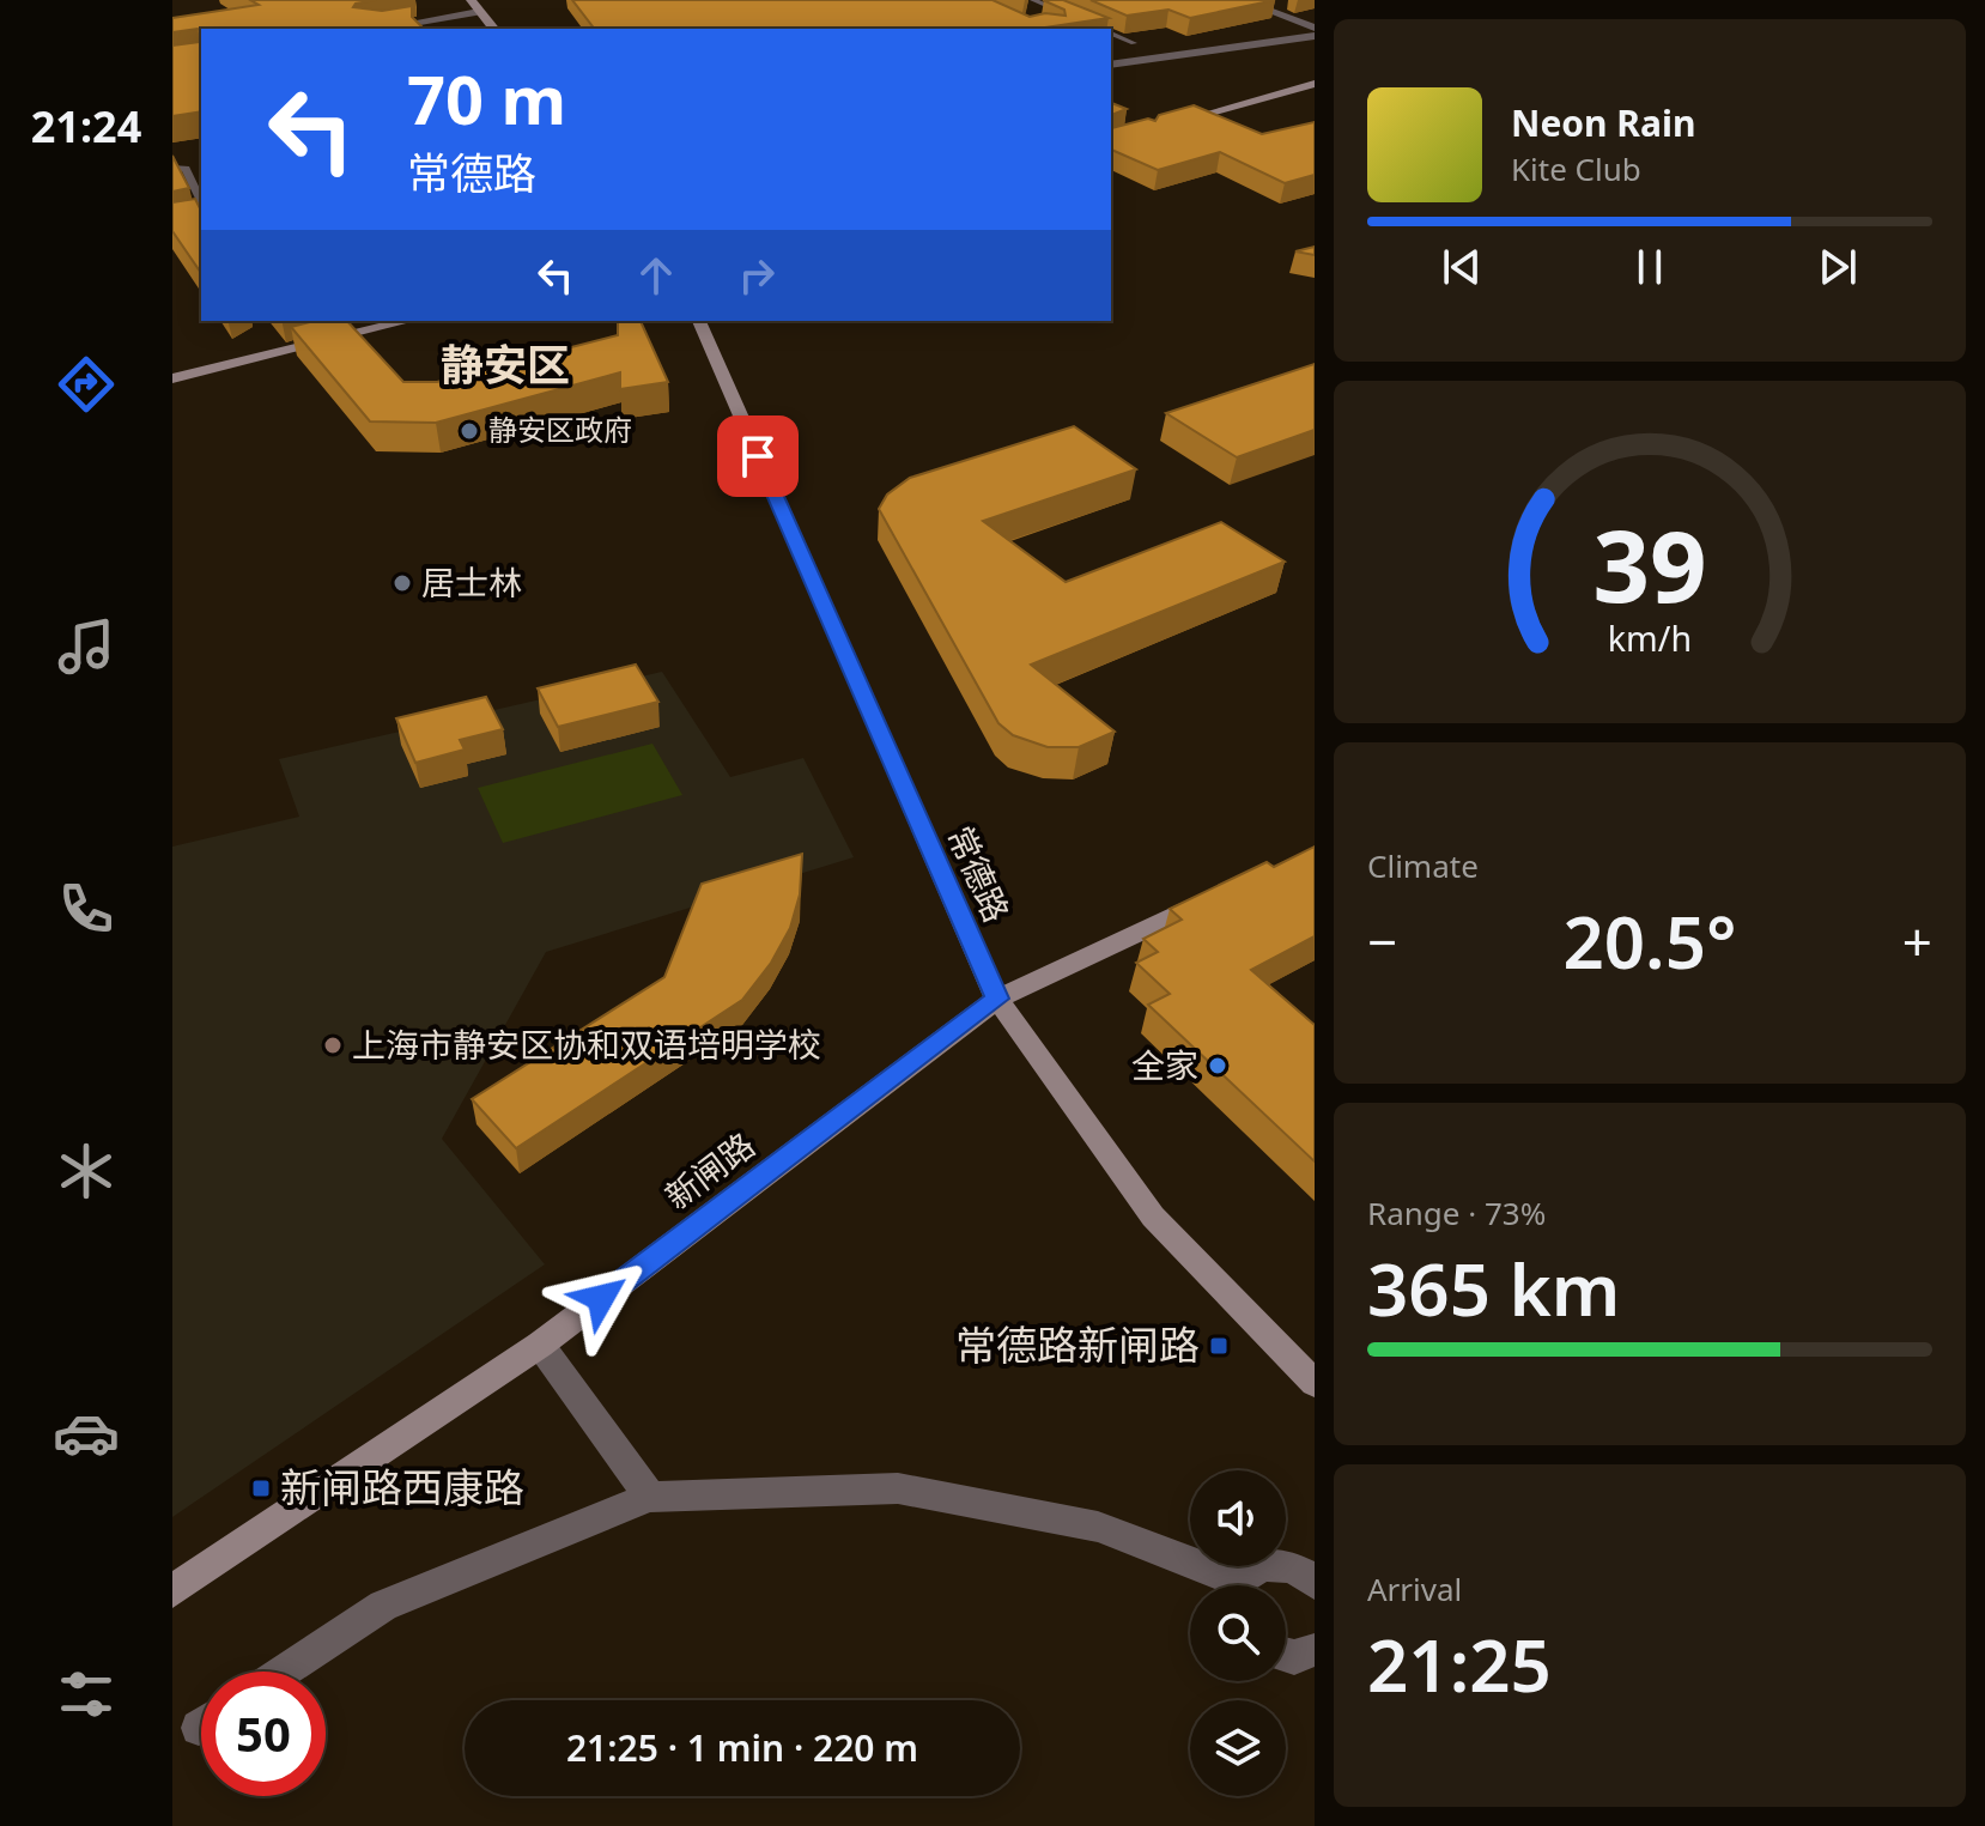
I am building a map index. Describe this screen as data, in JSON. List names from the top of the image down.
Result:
{
  "streets": {
    "main road": ["常德路", "新闸路"]
  },
  "crossings": [
    ["常德路", "新闸路"]
  ],
  "districts": ["静安区"],
  "places": {
    "other": [
      "静安区政府",
      "居士林",
      "上海市静安区协和双语培明学校",
      "全家"
    ],
    "transit": ["常德路新闸路", "新闸路西康路"]
  },
  "page": {
    "tabs": "21:24",
    "turn": ["70 m", "常德路"],
    "song": ["Neon Rain", "Kite Club"],
    "tile": [
      "Climate",
      ["Range · 73%", "365 km"],
      ["Arrival", "21:25"]
    ],
    "heat": ["−", "20.5°", "+"],
    "limit": "50",
    "trip": "21:25 · 1 min · 220 m",
    "gauge": ["39", "km/h"]
  }
}
